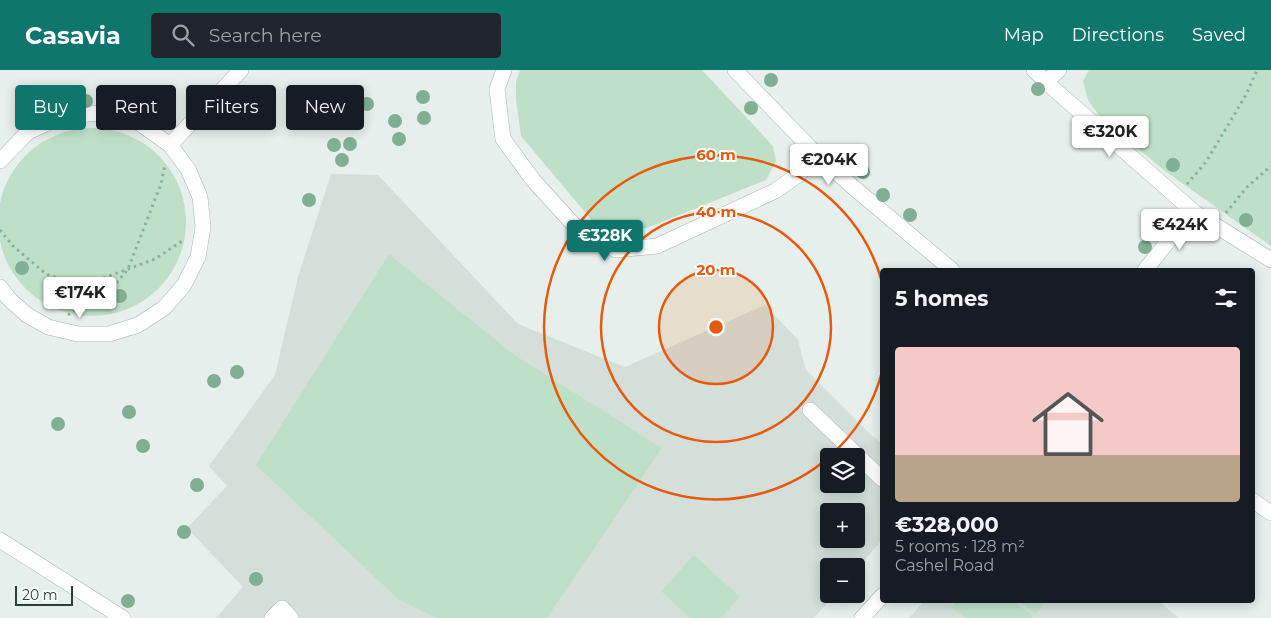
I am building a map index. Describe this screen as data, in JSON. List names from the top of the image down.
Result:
{
  "scale_bar": "20 m",
  "page": {
    "header": "Casavia",
    "search": "Search here",
    "nav": ["Map", "Directions", "Saved"],
    "chip": [
      "Buy",
      "Rent",
      "Filters",
      "New"
    ],
    "price": [
      "€320K",
      "€204K",
      "€424K",
      "€328K",
      "€174K"
    ],
    "heading": "5 homes",
    "list": [
      {
        "name": "€328,000",
        "note": "5 rooms · 128 m² · Cashel Road"
      }
    ],
    "map_buttons": ["+", "−"],
    "scale": "20 m"
  },
  "rings": ["60 m", "40 m", "20 m"]
}
